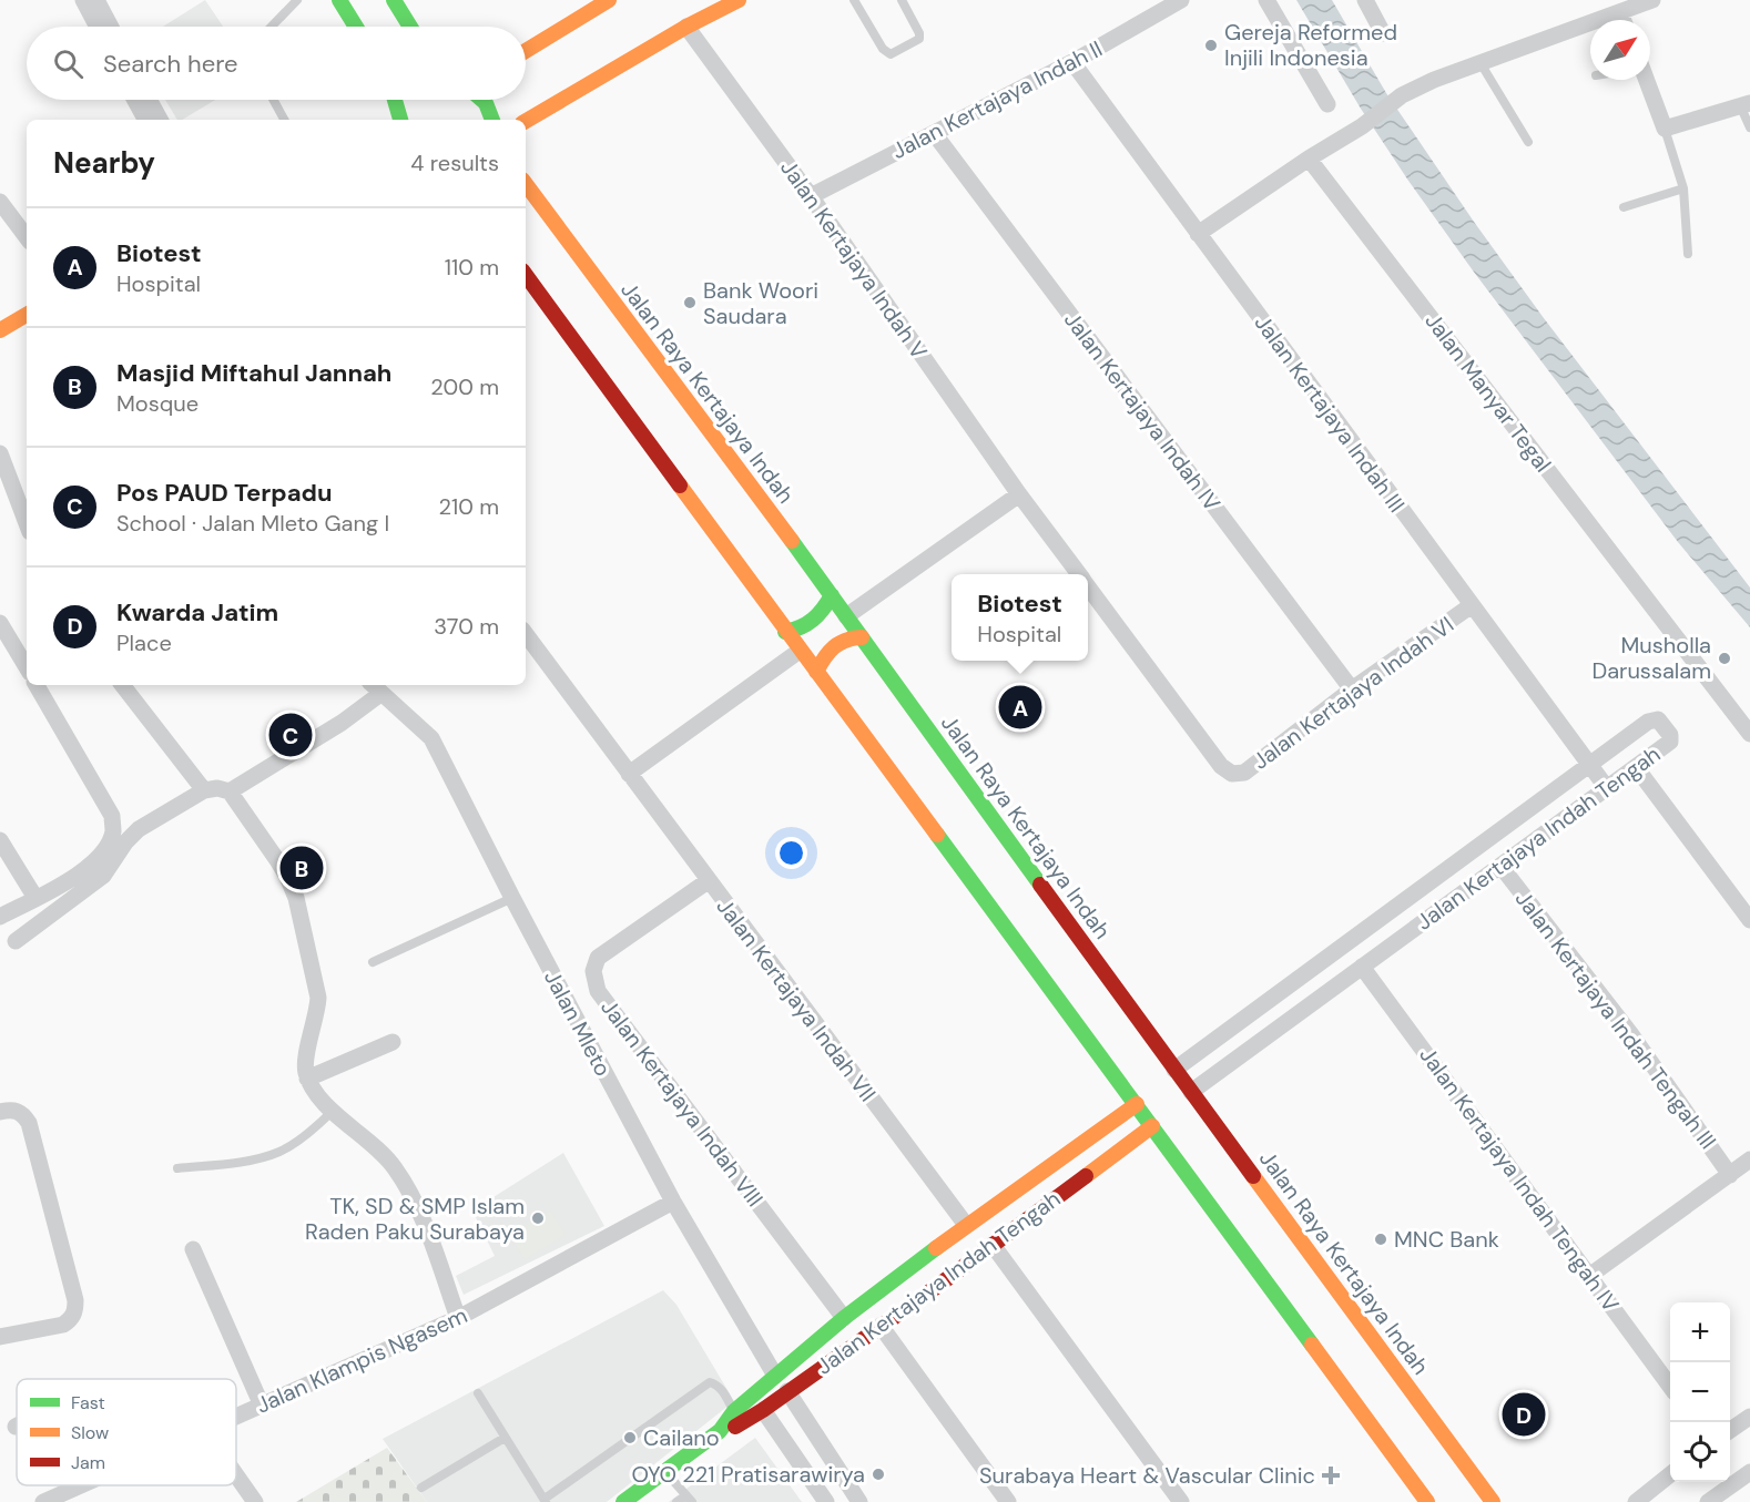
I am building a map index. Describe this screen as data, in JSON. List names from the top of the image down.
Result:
{
  "streets": {
    "main road": ["Jalan Raya Kertajaya Indah", "Jalan Kertajaya Indah Tengah"],
    "street": [
      "Jalan Kertajaya Indah II",
      "Jalan Kertajaya Indah V",
      "Jalan Manyar Tegal",
      "Jalan Kertajaya Indah IV",
      "Jalan Kertajaya Indah III",
      "Jalan Kertajaya Indah VI",
      "Jalan Kertajaya Indah VII",
      "Jalan Kertajaya Indah Tengah III",
      "Jalan Mleto",
      "Jalan Kertajaya Indah VIII",
      "Jalan Kertajaya Indah Tengah IV",
      "Jalan Klampis Ngasem"
    ]
  },
  "crossings": [
    ["Jalan Kertajaya Indah II", "Jalan Kertajaya Indah V"],
    ["Jalan Kertajaya Indah II", "Jalan Kertajaya Indah IV"],
    ["Jalan Kertajaya Indah II", "Jalan Kertajaya Indah III"],
    ["Jalan Kertajaya Indah V", "Jalan Kertajaya Indah VI"],
    ["Jalan Raya Kertajaya Indah", "Jalan Kertajaya Indah Tengah"],
    ["Jalan Kertajaya Indah IV", "Jalan Kertajaya Indah VI"],
    ["Jalan Kertajaya Indah III", "Jalan Kertajaya Indah VI"],
    ["Jalan Kertajaya Indah III", "Jalan Kertajaya Indah Tengah"],
    ["Jalan Kertajaya Indah Tengah", "Jalan Kertajaya Indah VII"],
    ["Jalan Kertajaya Indah Tengah", "Jalan Kertajaya Indah Tengah III"],
    ["Jalan Kertajaya Indah Tengah", "Jalan Mleto"],
    ["Jalan Kertajaya Indah Tengah", "Jalan Kertajaya Indah VIII"],
    ["Jalan Kertajaya Indah Tengah", "Jalan Kertajaya Indah Tengah IV"],
    ["Jalan Kertajaya Indah VII", "Jalan Kertajaya Indah VIII"],
    ["Jalan Mleto", "Jalan Klampis Ngasem"]
  ],
  "places": {
    "other": [
      "Gereja Reformed Injili Indonesia",
      "Bank Woori Saudara",
      "Musholla Darussalam",
      "TK, SD & SMP Islam Raden Paku Surabaya",
      "MNC Bank",
      "Cailano",
      "OYO 221 Pratisarawirya"
    ],
    "health": ["Surabaya Heart & Vascular Clinic"]
  },
  "legend": ["Fast", "Slow", "Jam"],
  "north": "top right",
  "page": {
    "search": "Search here",
    "heading": ["Nearby", "4 results"],
    "list": [
      {
        "mark": "A",
        "name": "Biotest",
        "note": "Hospital",
        "value": "110 m"
      },
      {
        "mark": "B",
        "name": "Masjid Miftahul Jannah",
        "note": "Mosque",
        "value": "200 m"
      },
      {
        "mark": "C",
        "name": "Pos PAUD Terpadu",
        "note": "School · Jalan Mleto Gang I",
        "value": "210 m"
      },
      {
        "mark": "D",
        "name": "Kwarda Jatim",
        "note": "Place",
        "value": "370 m"
      }
    ],
    "popup": ["Biotest", "Hospital"],
    "pins": [
      "A",
      "C",
      "B",
      "D"
    ],
    "map_buttons": ["+", "−"]
  }
}
